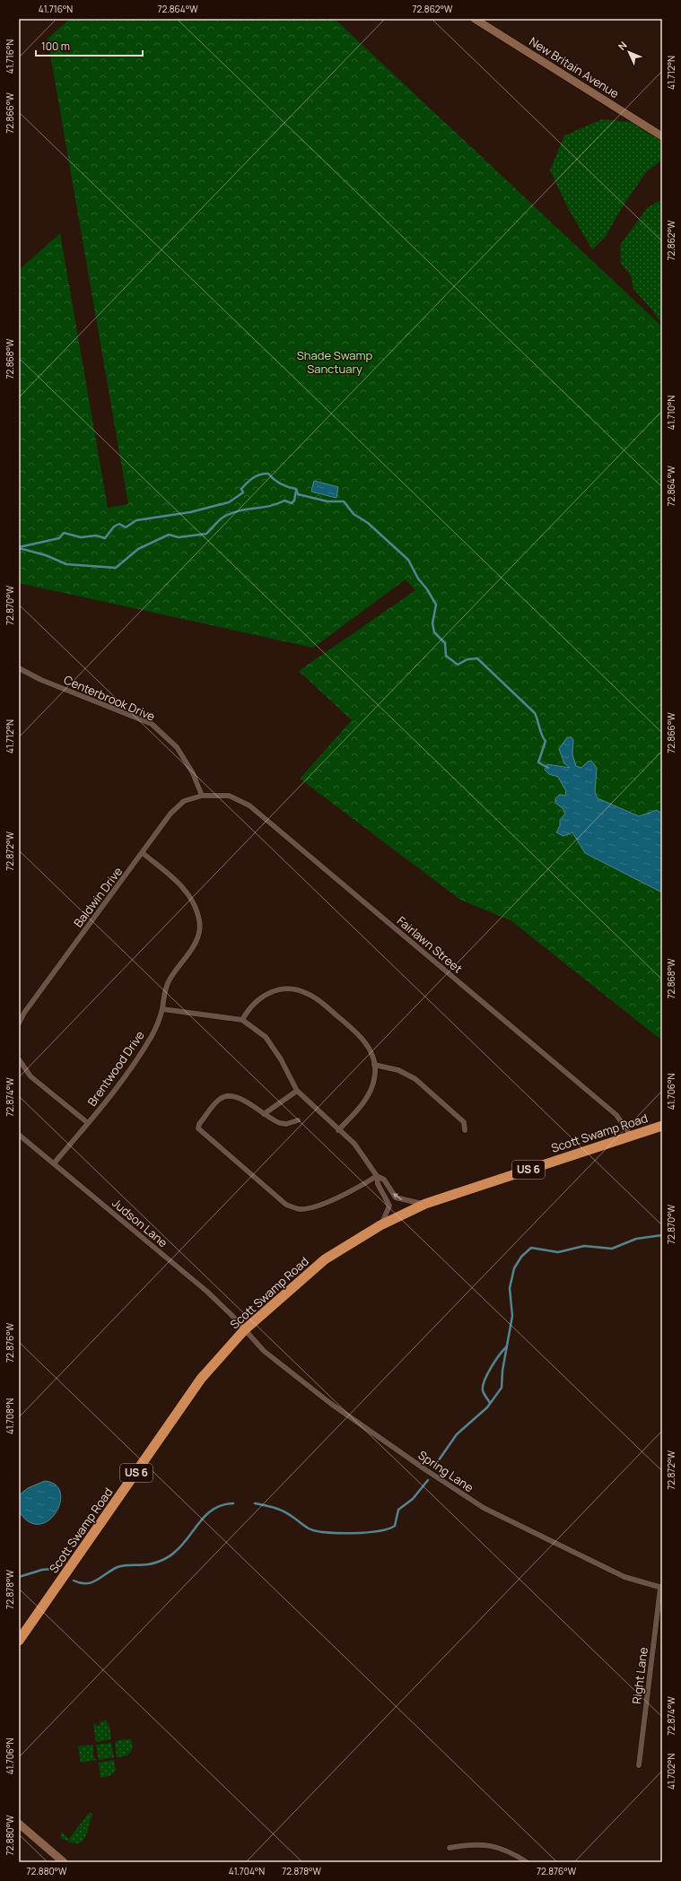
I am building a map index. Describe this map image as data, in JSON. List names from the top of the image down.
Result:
{
  "streets": {
    "highway": ["Scott Swamp Road", "US 6"],
    "street": [
      "New Britain Avenue",
      "Centerbrook Drive",
      "Baldwin Drive",
      "Fairlawn Street",
      "Brentwood Drive",
      "Judson Lane",
      "Spring Lane",
      "Right Lane"
    ]
  },
  "crossings": [
    ["Centerbrook Drive", "Baldwin Drive"],
    ["Centerbrook Drive", "Fairlawn Street"],
    ["Baldwin Drive", "Fairlawn Street"],
    ["Baldwin Drive", "Brentwood Drive"],
    ["Fairlawn Street", "Scott Swamp Road"],
    ["Brentwood Drive", "Judson Lane"],
    ["Scott Swamp Road", "Judson Lane"],
    ["Scott Swamp Road", "Spring Lane"],
    ["Judson Lane", "Spring Lane"],
    ["Spring Lane", "Right Lane"]
  ],
  "parks": ["Shade Swamp Sanctuary"],
  "scale_bar": "100 m",
  "north": "top left",
  "coordinates": [
    "41.716°N",
    "72.864°W",
    "72.862°W",
    "41.712°N",
    "72.866°W",
    "72.868°W",
    "41.710°N",
    "72.870°W",
    "72.872°W",
    "41.706°N",
    "72.874°W",
    "72.876°W",
    "41.708°N",
    "72.878°W",
    "41.702°N",
    "72.880°W",
    "41.704°N"
  ]
}
